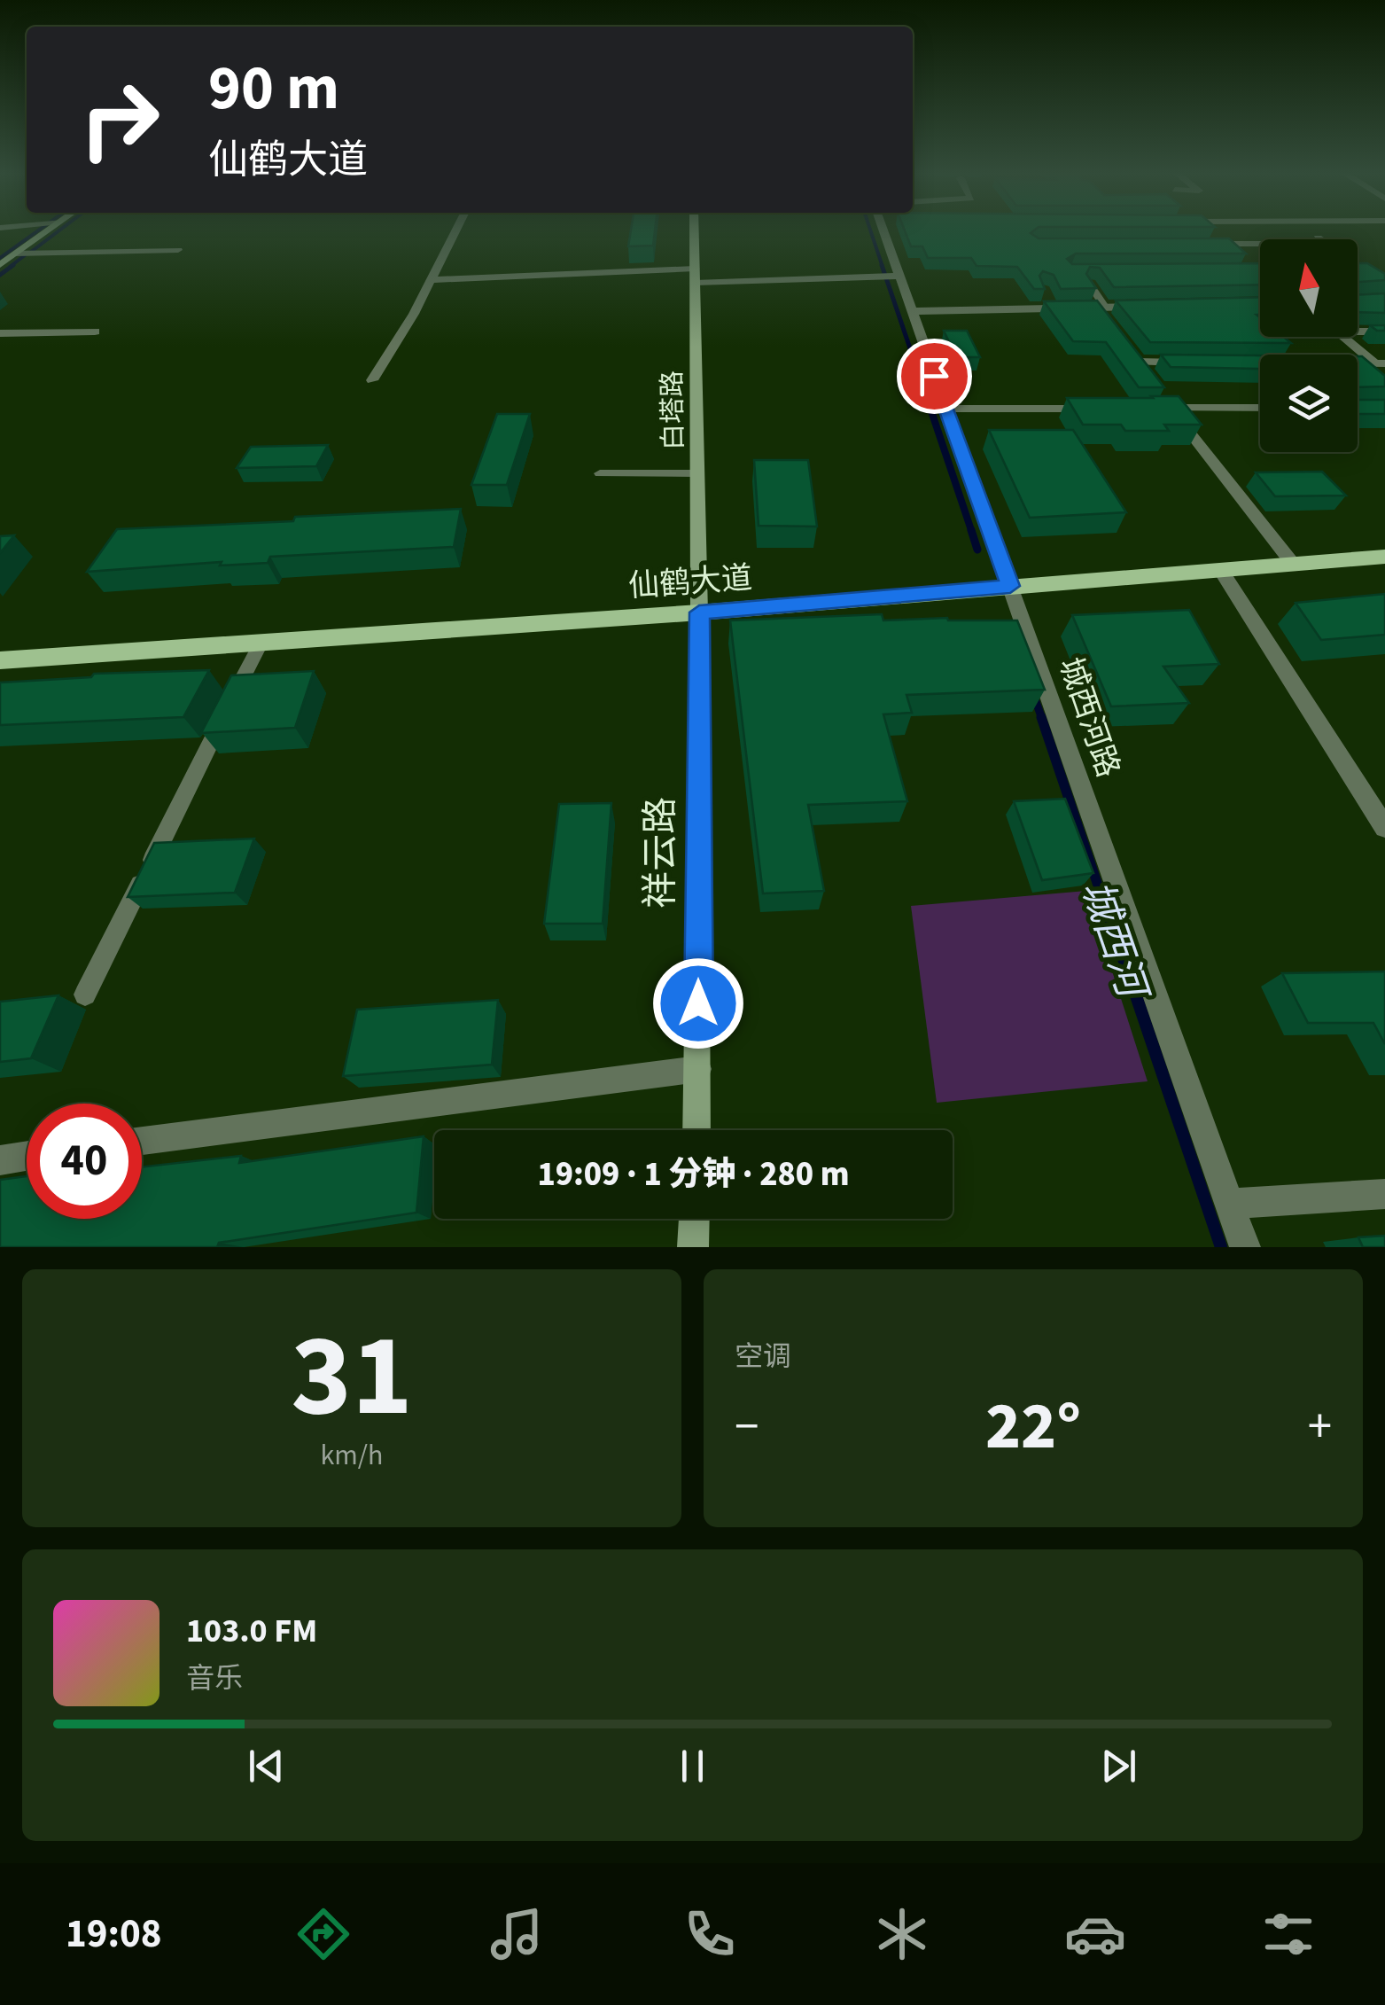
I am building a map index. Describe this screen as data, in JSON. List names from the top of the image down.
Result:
{
  "streets": {
    "main road": ["仙鹤大道"],
    "street": ["白塔路", "城西河路", "祥云路"]
  },
  "crossings": [
    ["白塔路", "仙鹤大道"],
    ["白塔路", "祥云路"],
    ["仙鹤大道", "城西河路"],
    ["仙鹤大道", "祥云路"]
  ],
  "water": ["城西河"],
  "north": "top",
  "page": {
    "turn": ["90 m", "仙鹤大道"],
    "limit": "40",
    "trip": "19:09 · 1 分钟 · 280 m",
    "tile": [
      ["31", "km/h"],
      "空调"
    ],
    "heat": ["−", "22°", "+"],
    "song": ["103.0 FM", "音乐"],
    "tabs": "19:08"
  }
}
